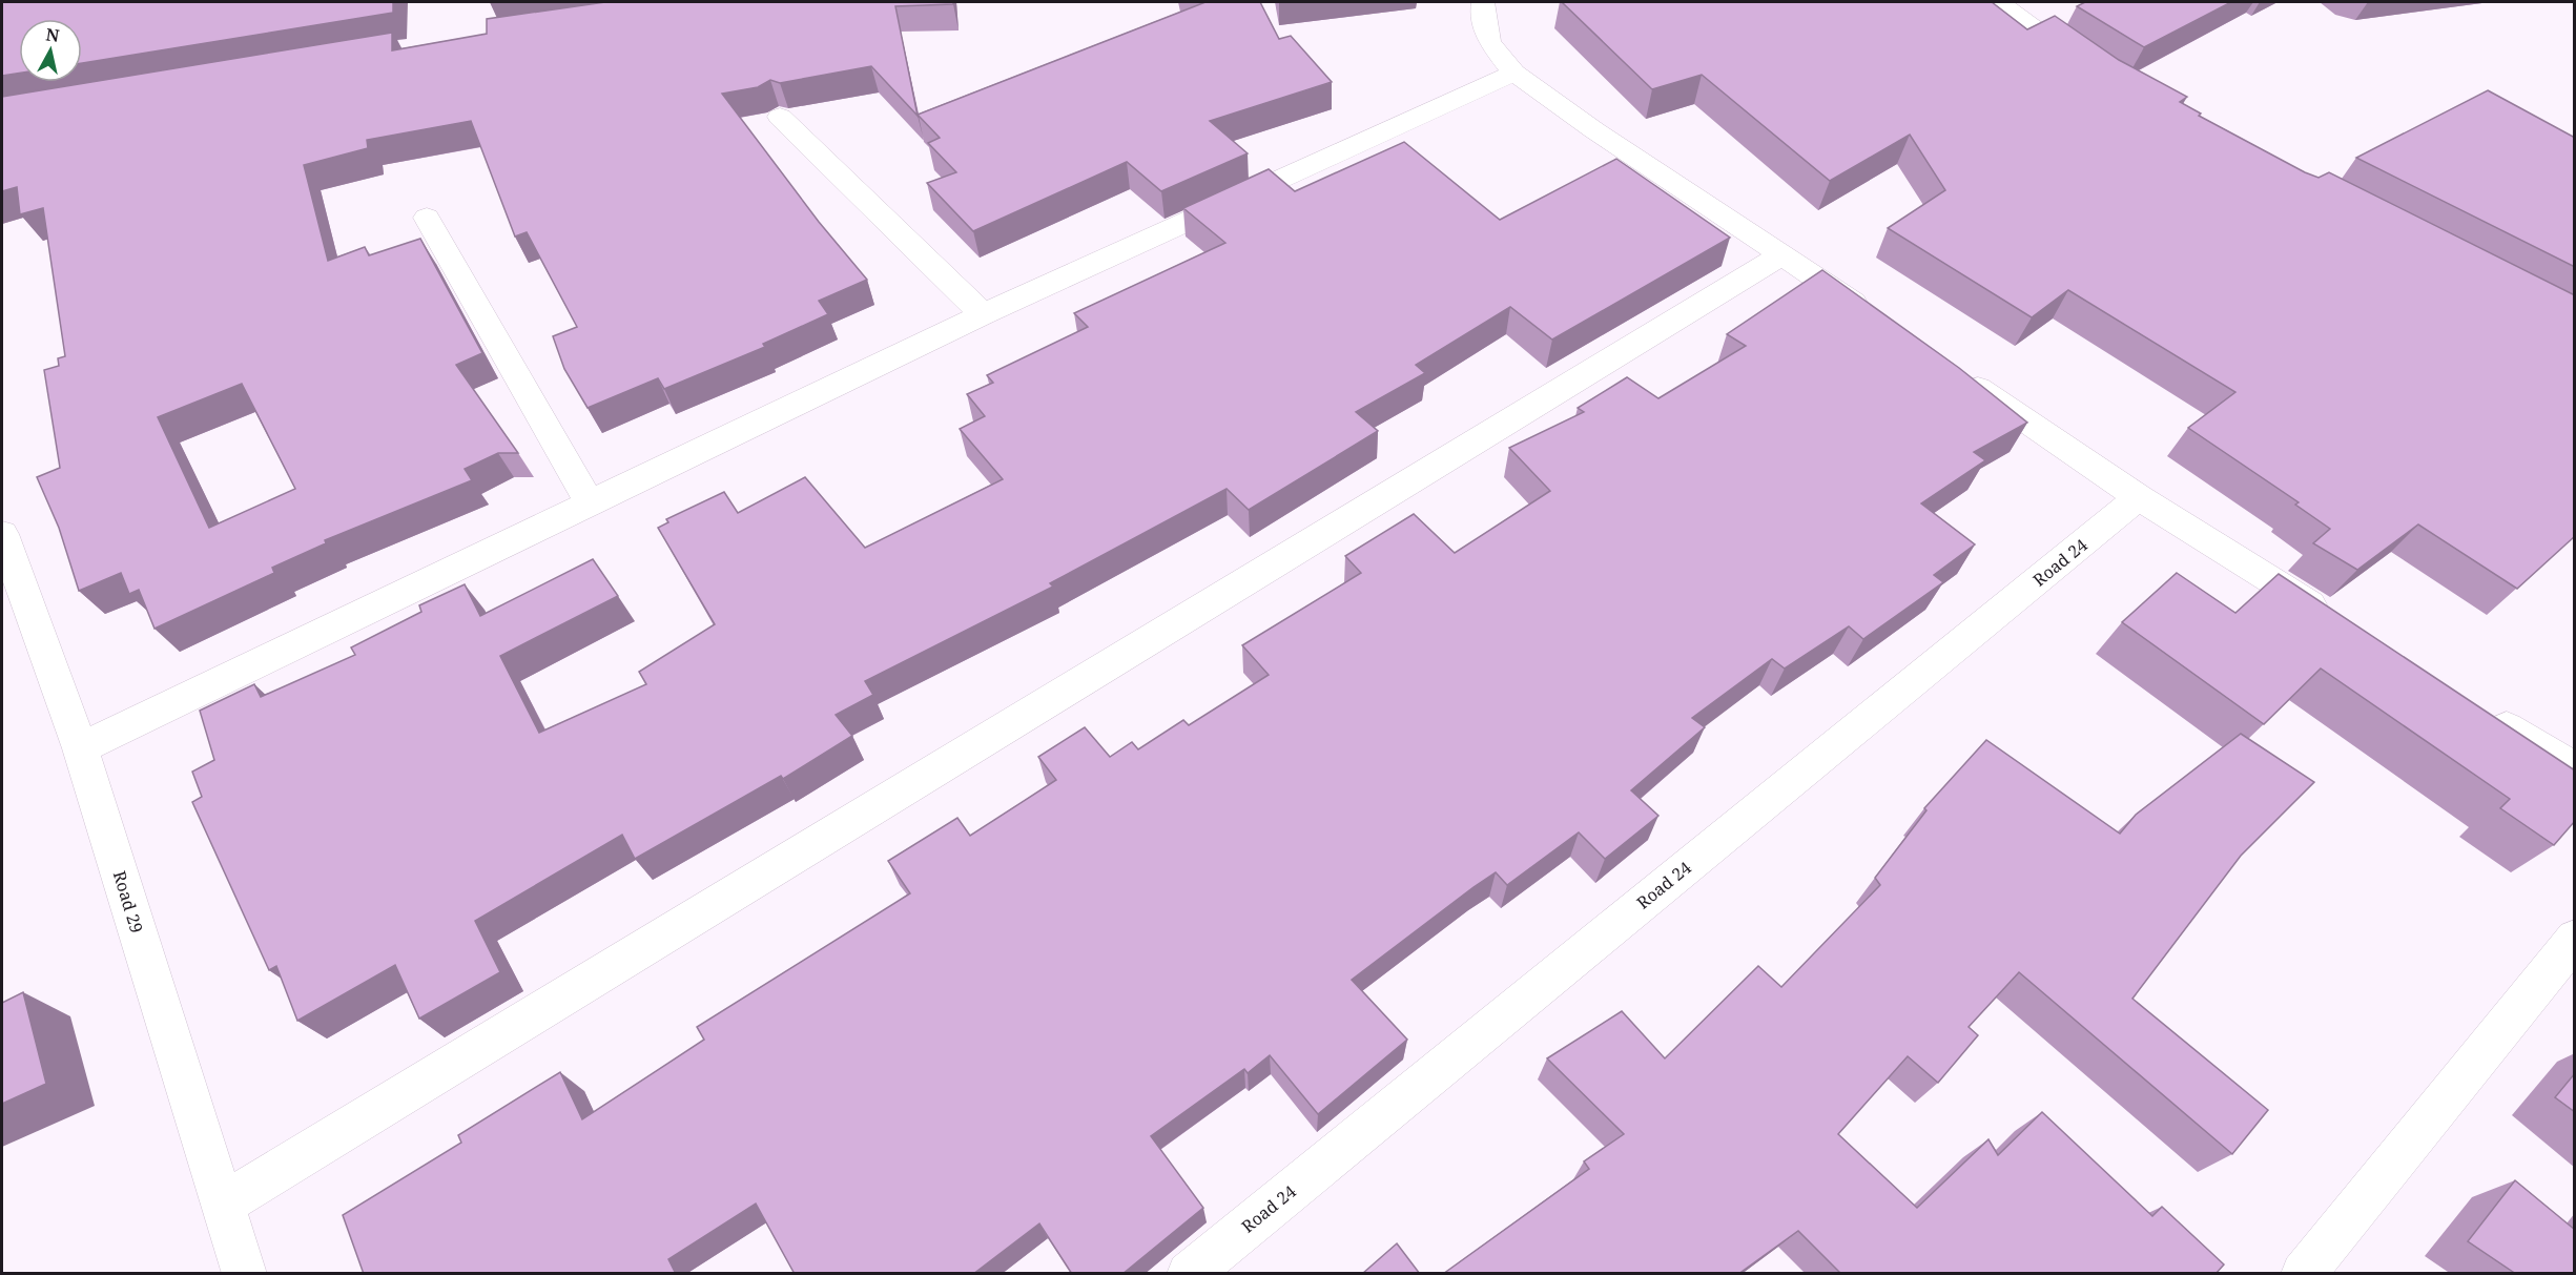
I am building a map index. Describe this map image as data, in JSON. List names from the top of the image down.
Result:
{
  "streets": {
    "street": ["Road 24", "Road 29"]
  },
  "north": "top"
}
